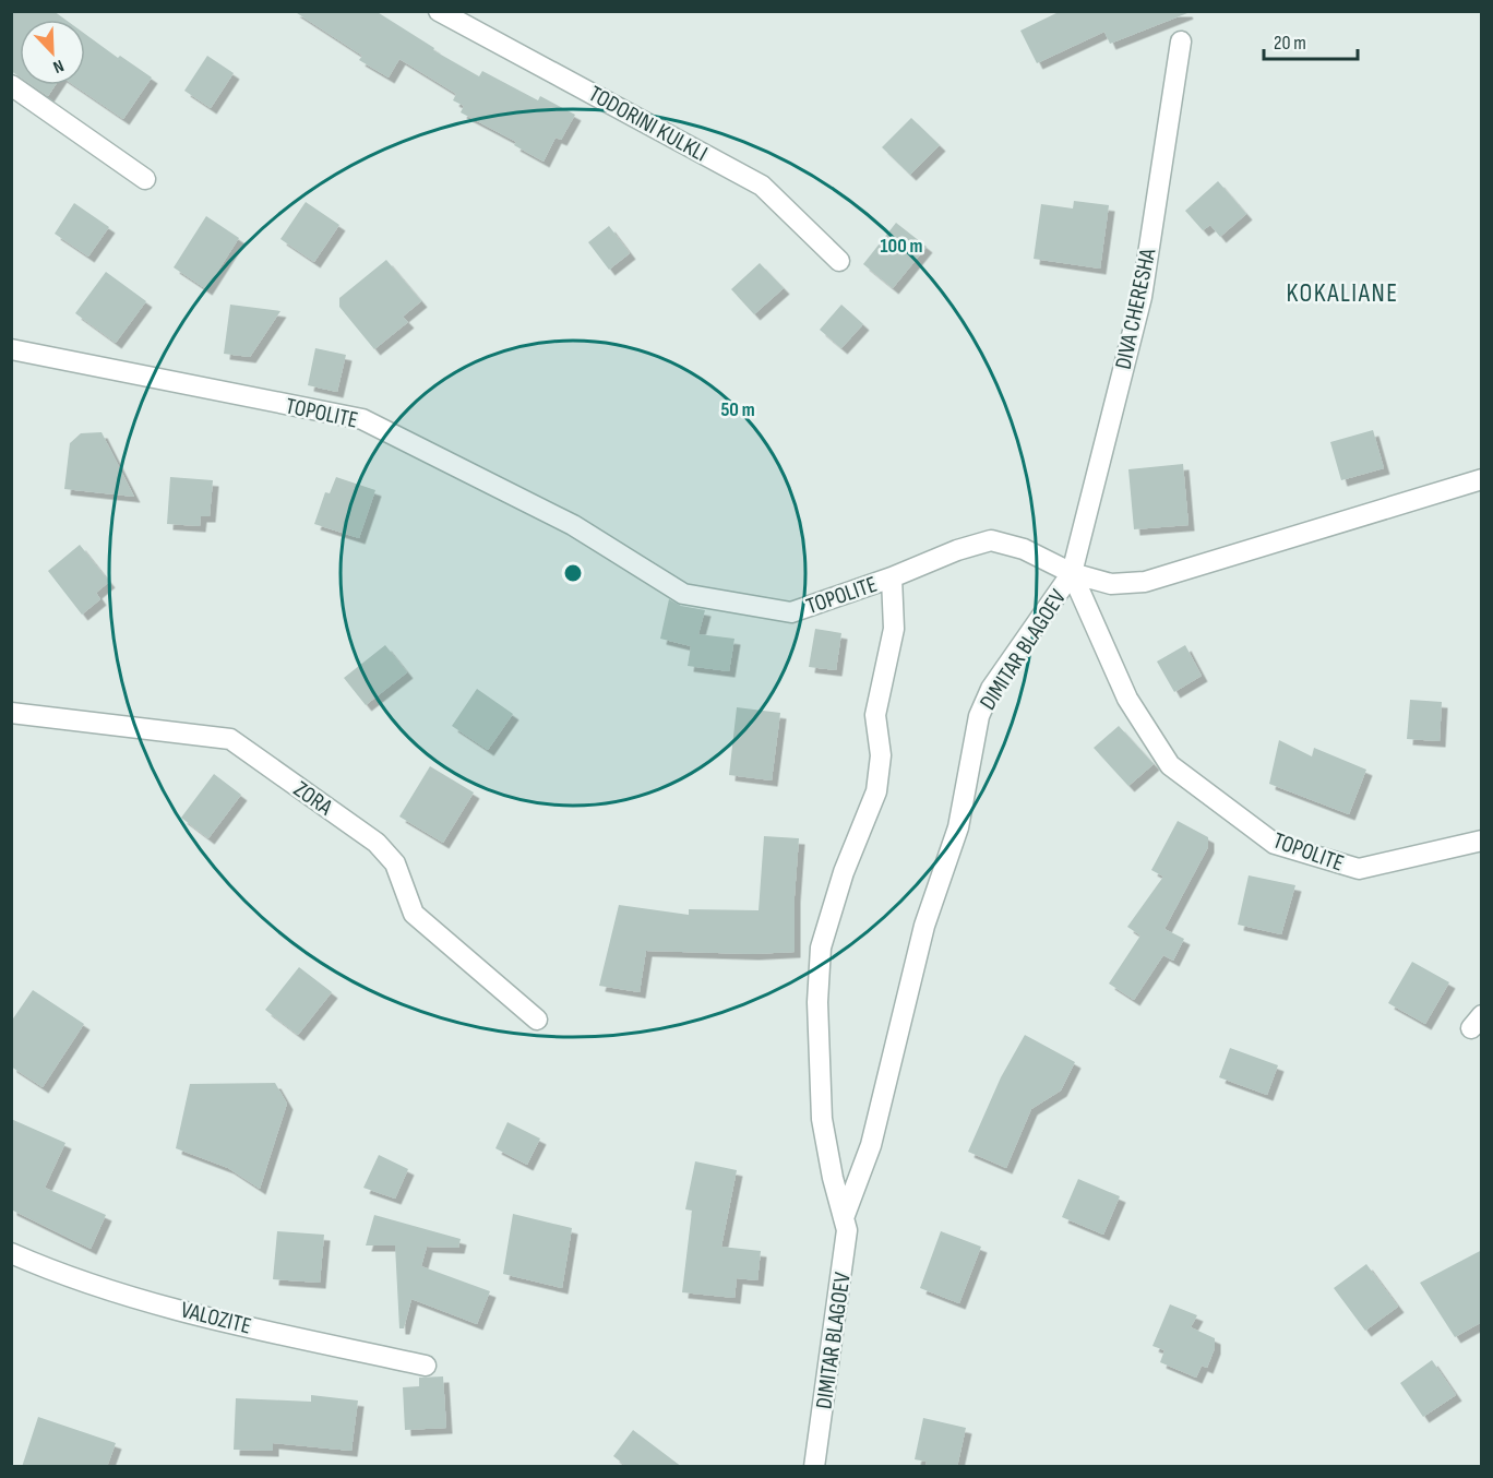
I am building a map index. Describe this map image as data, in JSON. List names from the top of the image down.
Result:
{
  "streets": {
    "street": [
      "TODORINI KULKLI",
      "DIVA CHERESHA",
      "TOPOLITE",
      "DIMITAR BLAGOEV",
      "ZORA",
      "VALOZITE"
    ]
  },
  "crossings": [
    ["DIVA CHERESHA", "TOPOLITE"],
    ["DIVA CHERESHA", "DIMITAR BLAGOEV"],
    ["TOPOLITE", "DIMITAR BLAGOEV"]
  ],
  "districts": ["KOKALIANE"],
  "scale_bar": "20 m",
  "north": "bottom right",
  "rings": ["100 m", "50 m"]
}
